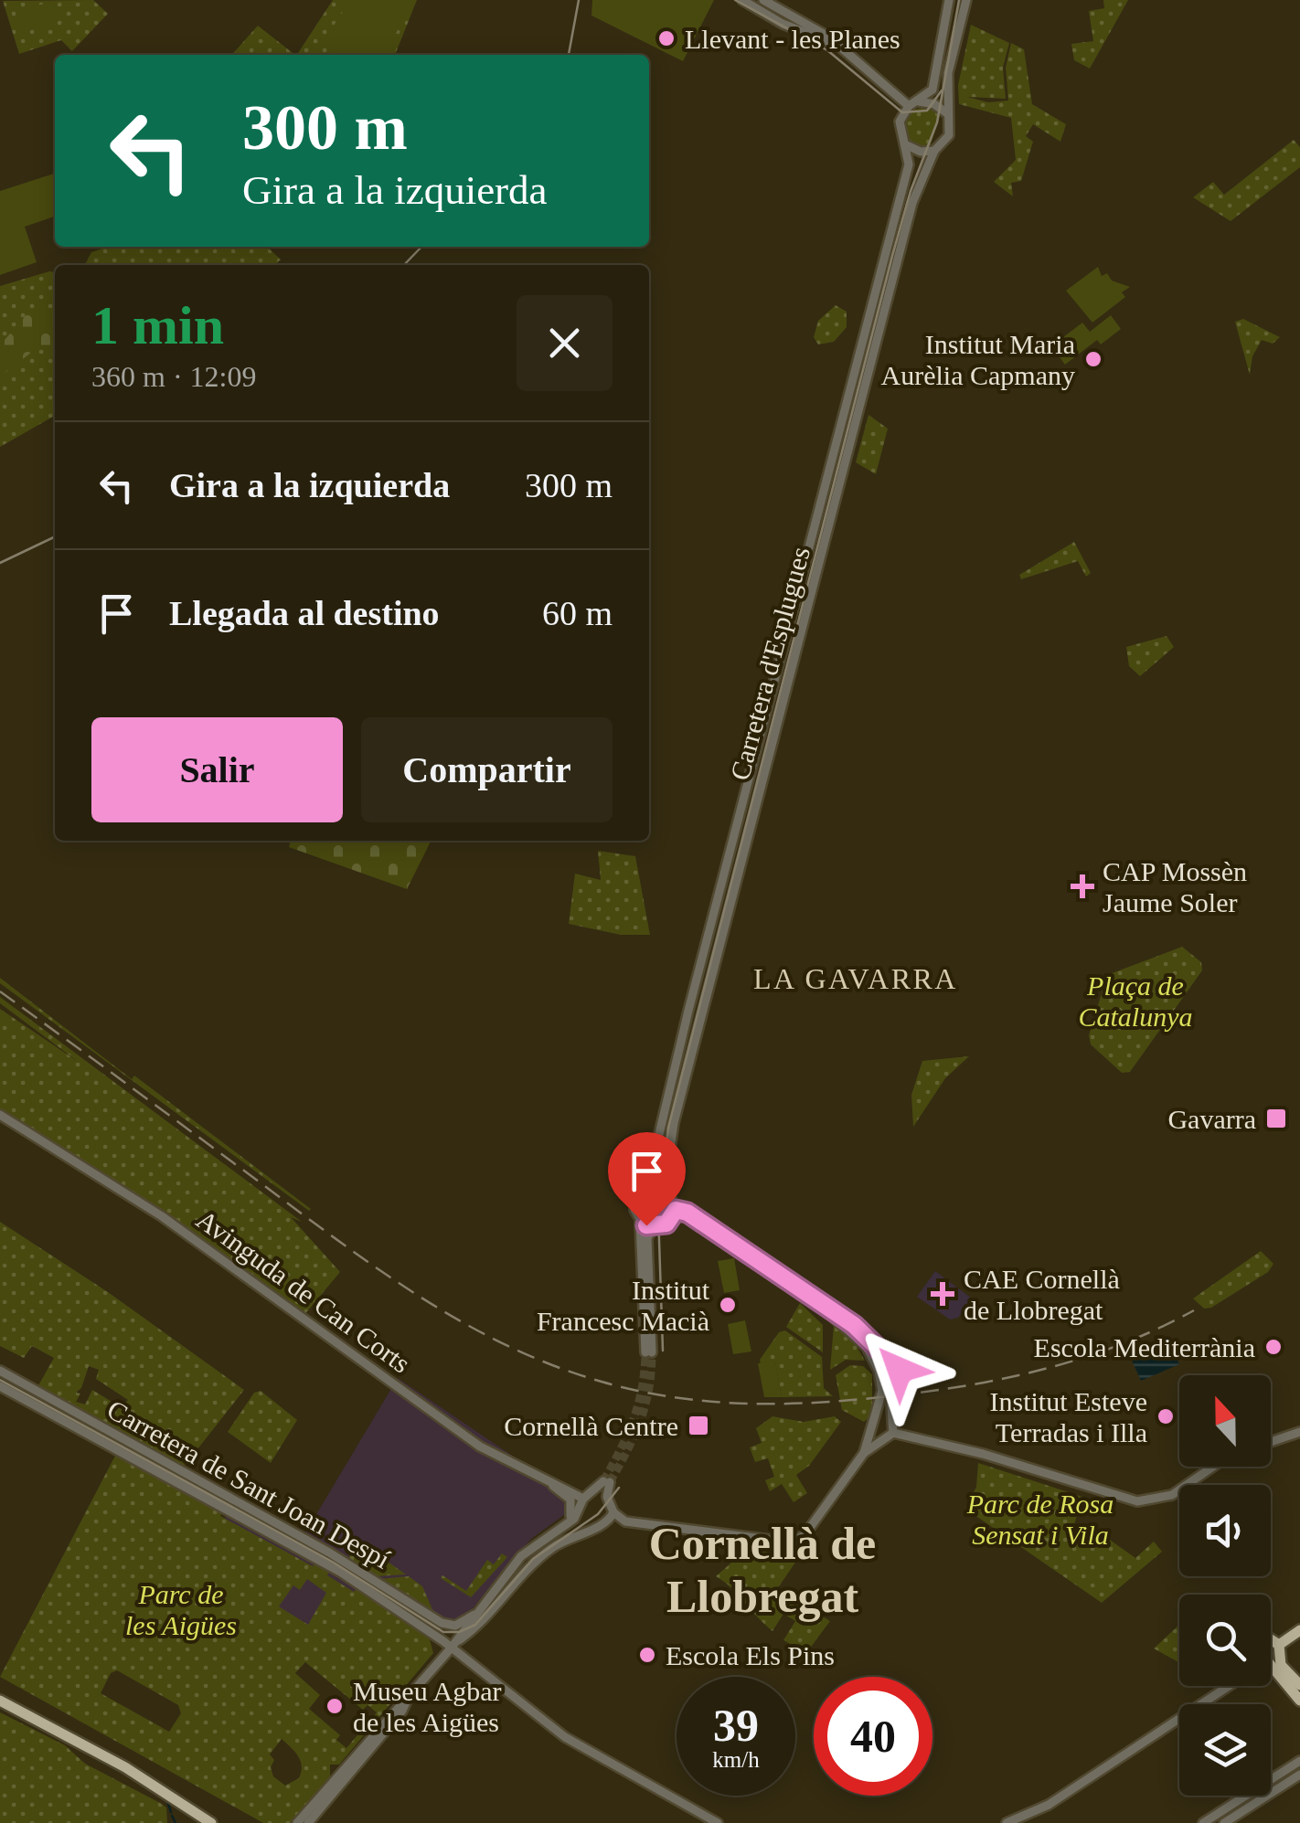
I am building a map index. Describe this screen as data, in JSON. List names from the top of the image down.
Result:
{
  "streets": {
    "street": ["Carretera d'Esplugues", "Avinguda de Can Corts", "Carretera de Sant Joan Despí"]
  },
  "districts": ["LA GAVARRA", "Cornellà de Llobregat"],
  "parks": ["Plaça de Catalunya", "Parc de Rosa Sensat i Vila", "Parc de les Aigües"],
  "places": {
    "other": [
      "Llevant - les Planes",
      "Institut Maria Aurèlia Capmany",
      "Institut Francesc Macià",
      "Escola Mediterrània",
      "Institut Esteve Terradas i Illa",
      "Escola Els Pins",
      "Museu Agbar de les Aigües"
    ],
    "health": ["CAP Mossèn Jaume Soler", "CAE Cornellà de Llobregat"],
    "transit": ["Gavarra", "Cornellà Centre"]
  },
  "north": "top",
  "page": {
    "turn": ["300 m", "Gira a la izquierda"],
    "heading": ["1 min", "360 m · 12:09"],
    "list": [
      {
        "name": "Gira a la izquierda",
        "value": "300 m"
      },
      {
        "name": "Llegada al destino",
        "value": "60 m"
      }
    ],
    "buttons": ["Salir", "Compartir"],
    "speed": "39 km/h",
    "limit": "40"
  }
}
